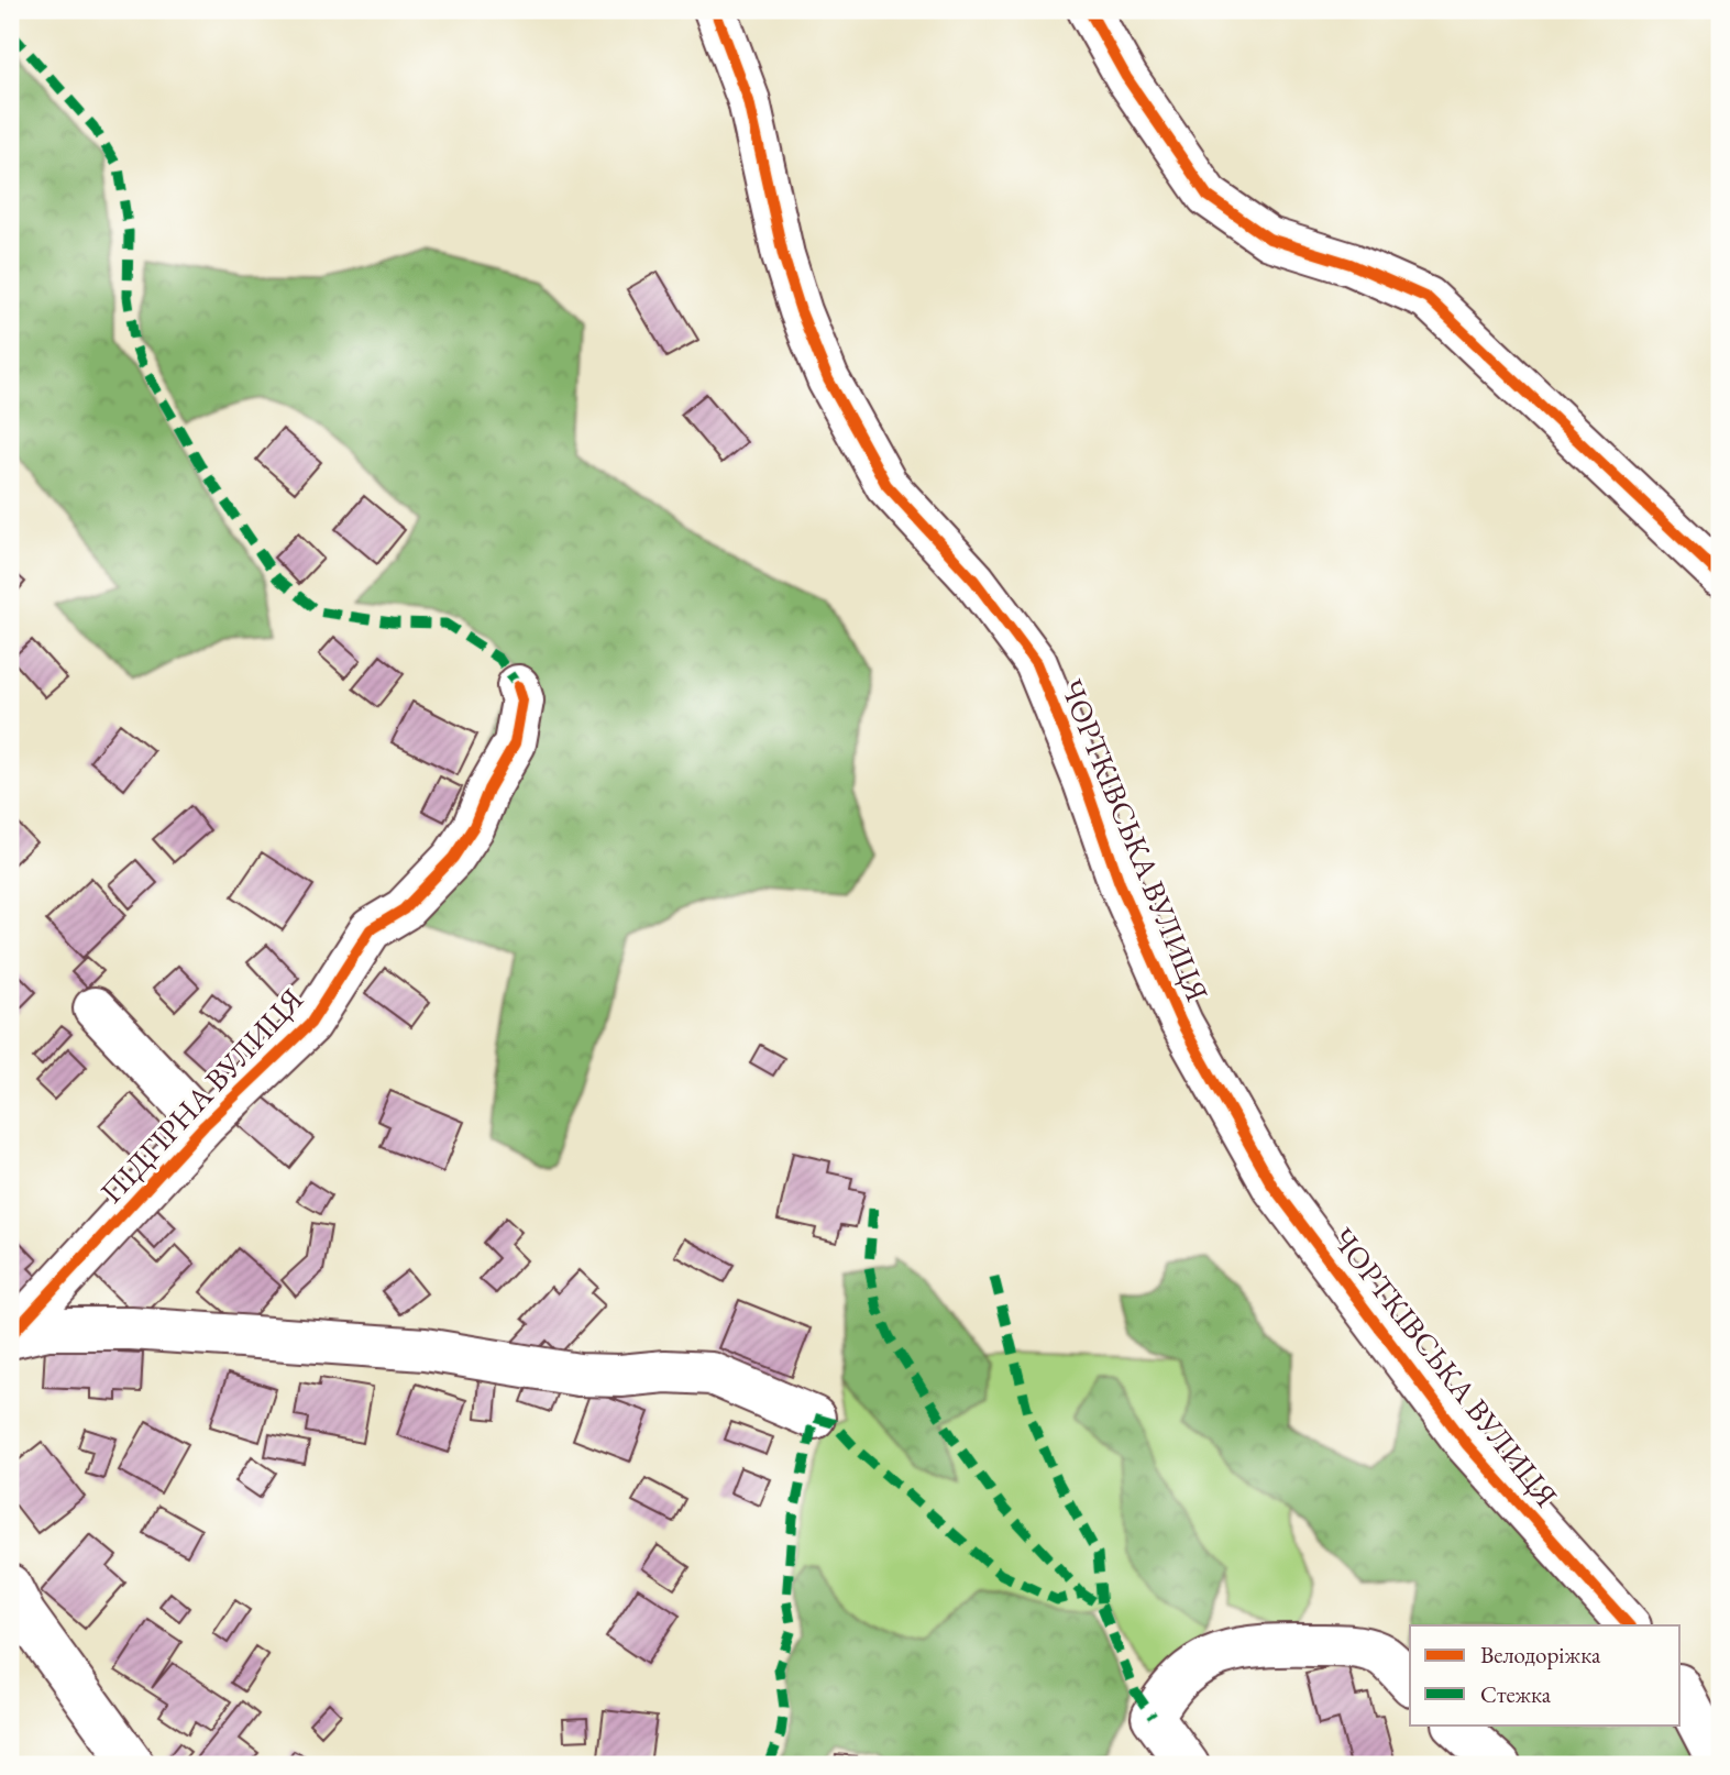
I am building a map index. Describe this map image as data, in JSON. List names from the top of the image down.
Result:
{
  "streets": {
    "street": ["ЧОРТКІВСЬКА ВУЛИЦЯ", "ПІДГІРНА ВУЛИЦЯ"]
  },
  "legend": ["Велодоріжка", "Стежка"]
}
